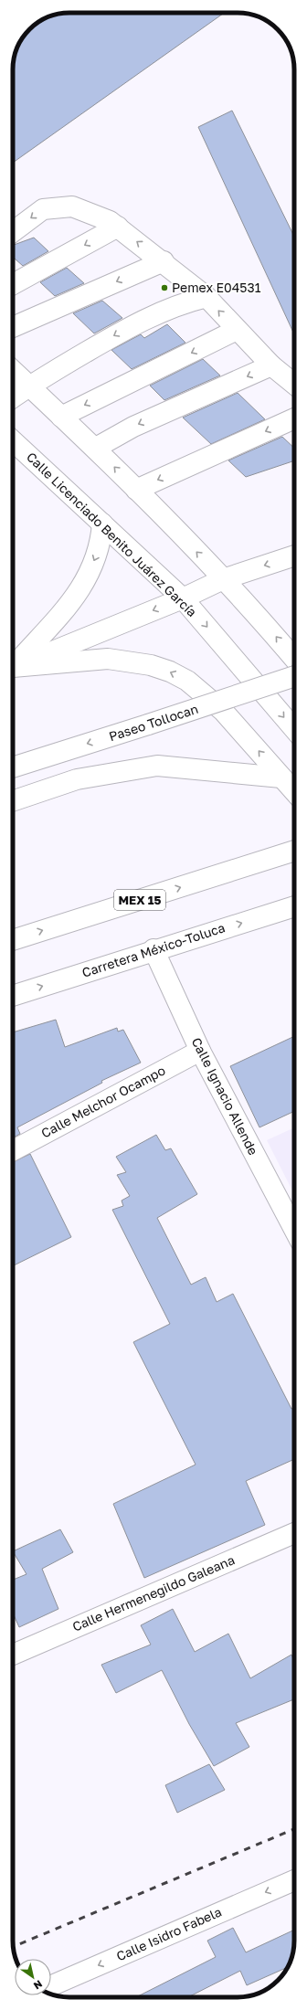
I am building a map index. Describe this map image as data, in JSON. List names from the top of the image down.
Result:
{
  "streets": {
    "main road": [
      "Calle Licenciado Benito Juárez García",
      "Paseo Tollocan",
      "MEX 15",
      "Carretera México-Toluca",
      "Calle Ignacio Allende",
      "Calle Melchor Ocampo",
      "Calle Hermenegildo Galeana",
      "Calle Isidro Fabela"
    ]
  },
  "crossings": [
    ["Carretera México-Toluca", "Calle Ignacio Allende"],
    ["Calle Ignacio Allende", "Calle Melchor Ocampo"]
  ],
  "one_way": ["Calle Isidro Fabela"],
  "places": ["Pemex E04531"],
  "north": "bottom right"
}
